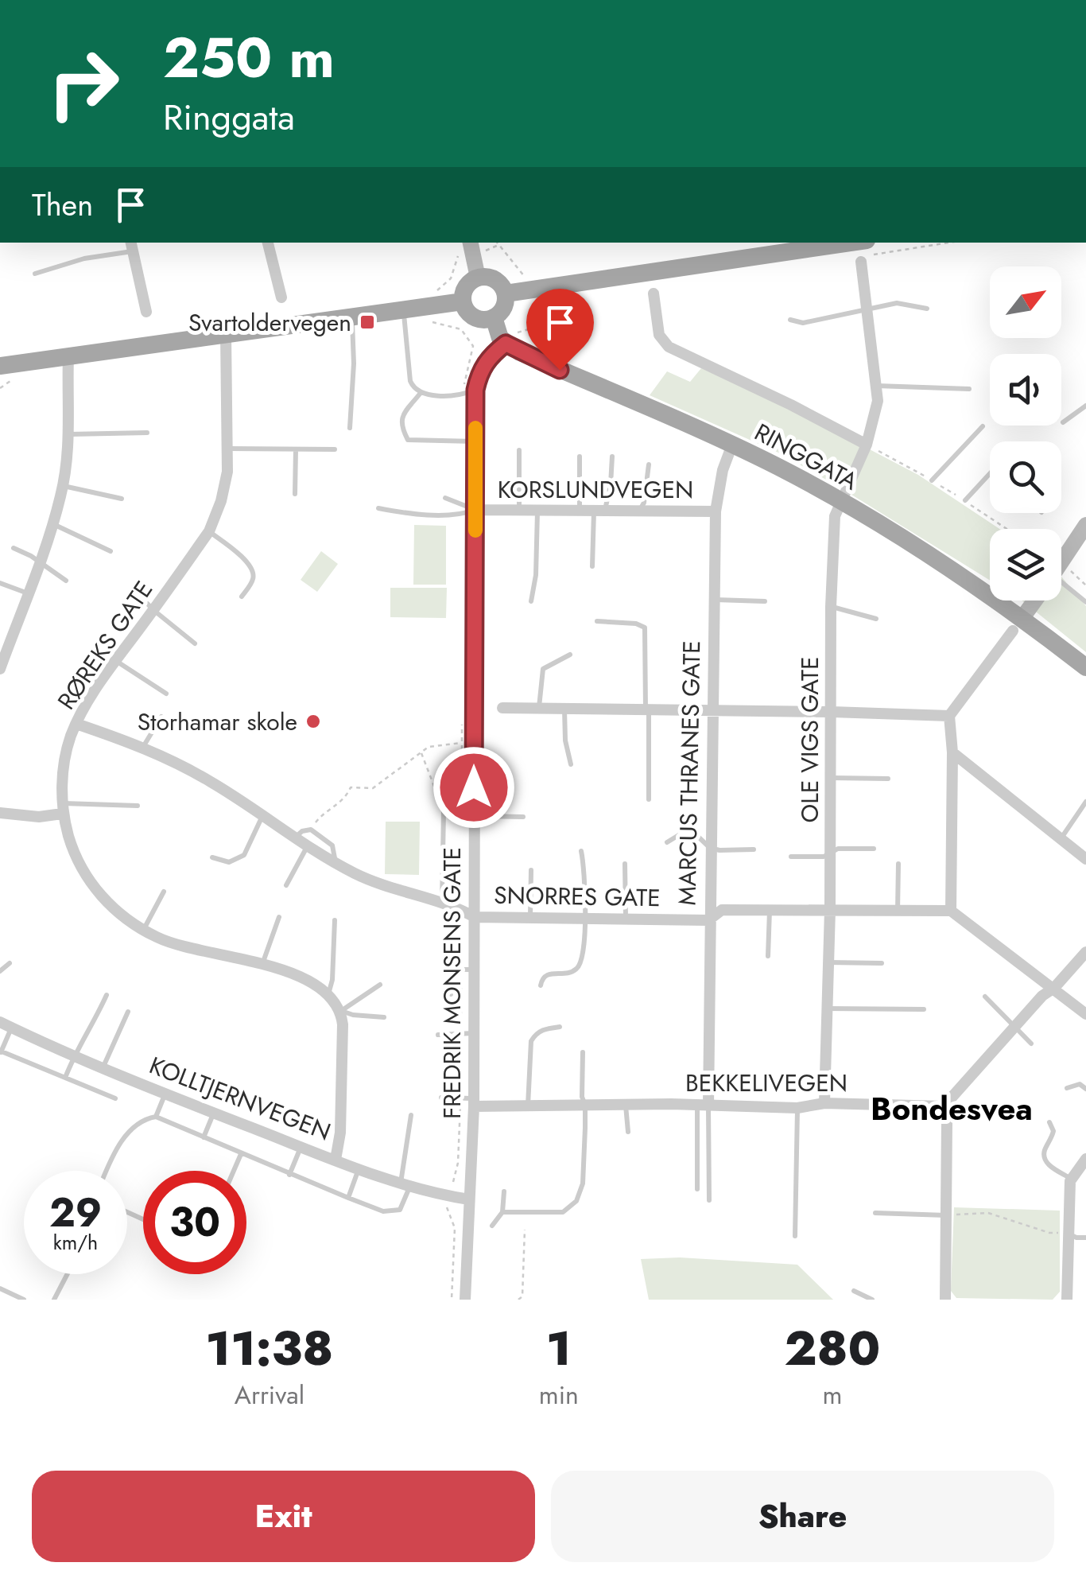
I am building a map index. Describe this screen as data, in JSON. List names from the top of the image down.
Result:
{
  "streets": {
    "main road": ["RINGGATA"],
    "street": [
      "KORSLUNDVEGEN",
      "RØREKS GATE",
      "OLE VIGS GATE",
      "MARCUS THRANES GATE",
      "SNORRES GATE",
      "FREDRIK MONSENS GATE",
      "BEKKELIVEGEN",
      "KOLLTJERNVEGEN"
    ]
  },
  "crossings": [
    ["RINGGATA", "OLE VIGS GATE"],
    ["RINGGATA", "MARCUS THRANES GATE"],
    ["RINGGATA", "FREDRIK MONSENS GATE"],
    ["KORSLUNDVEGEN", "MARCUS THRANES GATE"],
    ["KORSLUNDVEGEN", "FREDRIK MONSENS GATE"],
    ["RØREKS GATE", "SNORRES GATE"],
    ["OLE VIGS GATE", "SNORRES GATE"],
    ["OLE VIGS GATE", "BEKKELIVEGEN"],
    ["MARCUS THRANES GATE", "SNORRES GATE"],
    ["MARCUS THRANES GATE", "BEKKELIVEGEN"],
    ["SNORRES GATE", "FREDRIK MONSENS GATE"],
    ["FREDRIK MONSENS GATE", "BEKKELIVEGEN"],
    ["FREDRIK MONSENS GATE", "KOLLTJERNVEGEN"]
  ],
  "districts": ["Bondesvea"],
  "places": {
    "transit": ["Svartoldervegen"],
    "other": ["Storhamar skole"]
  },
  "north": "top right",
  "page": {
    "turn": ["250 m", "Ringgata"],
    "then": "Then",
    "speed": "29 km/h",
    "limit": "30",
    "eta": [
      "11:38",
      "Arrival",
      "1",
      "min",
      "280",
      "m"
    ],
    "buttons": ["Exit", "Share"]
  }
}
